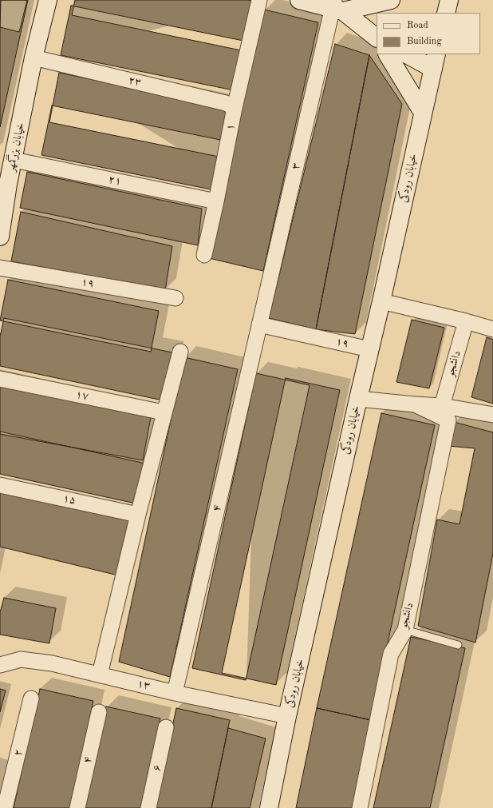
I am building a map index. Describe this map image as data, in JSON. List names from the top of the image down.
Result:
{
  "streets": {
    "main road": ["خیابان بزرگمهر", "خیابان رودکی"],
    "street": [
      "۲۳",
      "۱",
      "۳",
      "۲۱",
      "۱۹",
      "دانشجو",
      "۱۷",
      "۱۵",
      "۴",
      "۱۳",
      "۲",
      "۶"
    ]
  },
  "crossings": [
    ["۲۳", "۱"],
    ["۲۳", "خیابان بزرگمهر"],
    ["۱", "۲۱"],
    ["خیابان بزرگمهر", "۲۱"],
    ["۳", "۱۹"],
    ["۳", "۴"],
    ["خیابان رودکی", "۱۹"],
    ["خیابان رودکی", "۱۳"],
    ["۱۹", "۴"],
    ["۴", "۱۳"]
  ],
  "legend": ["Road", "Building"]
}
